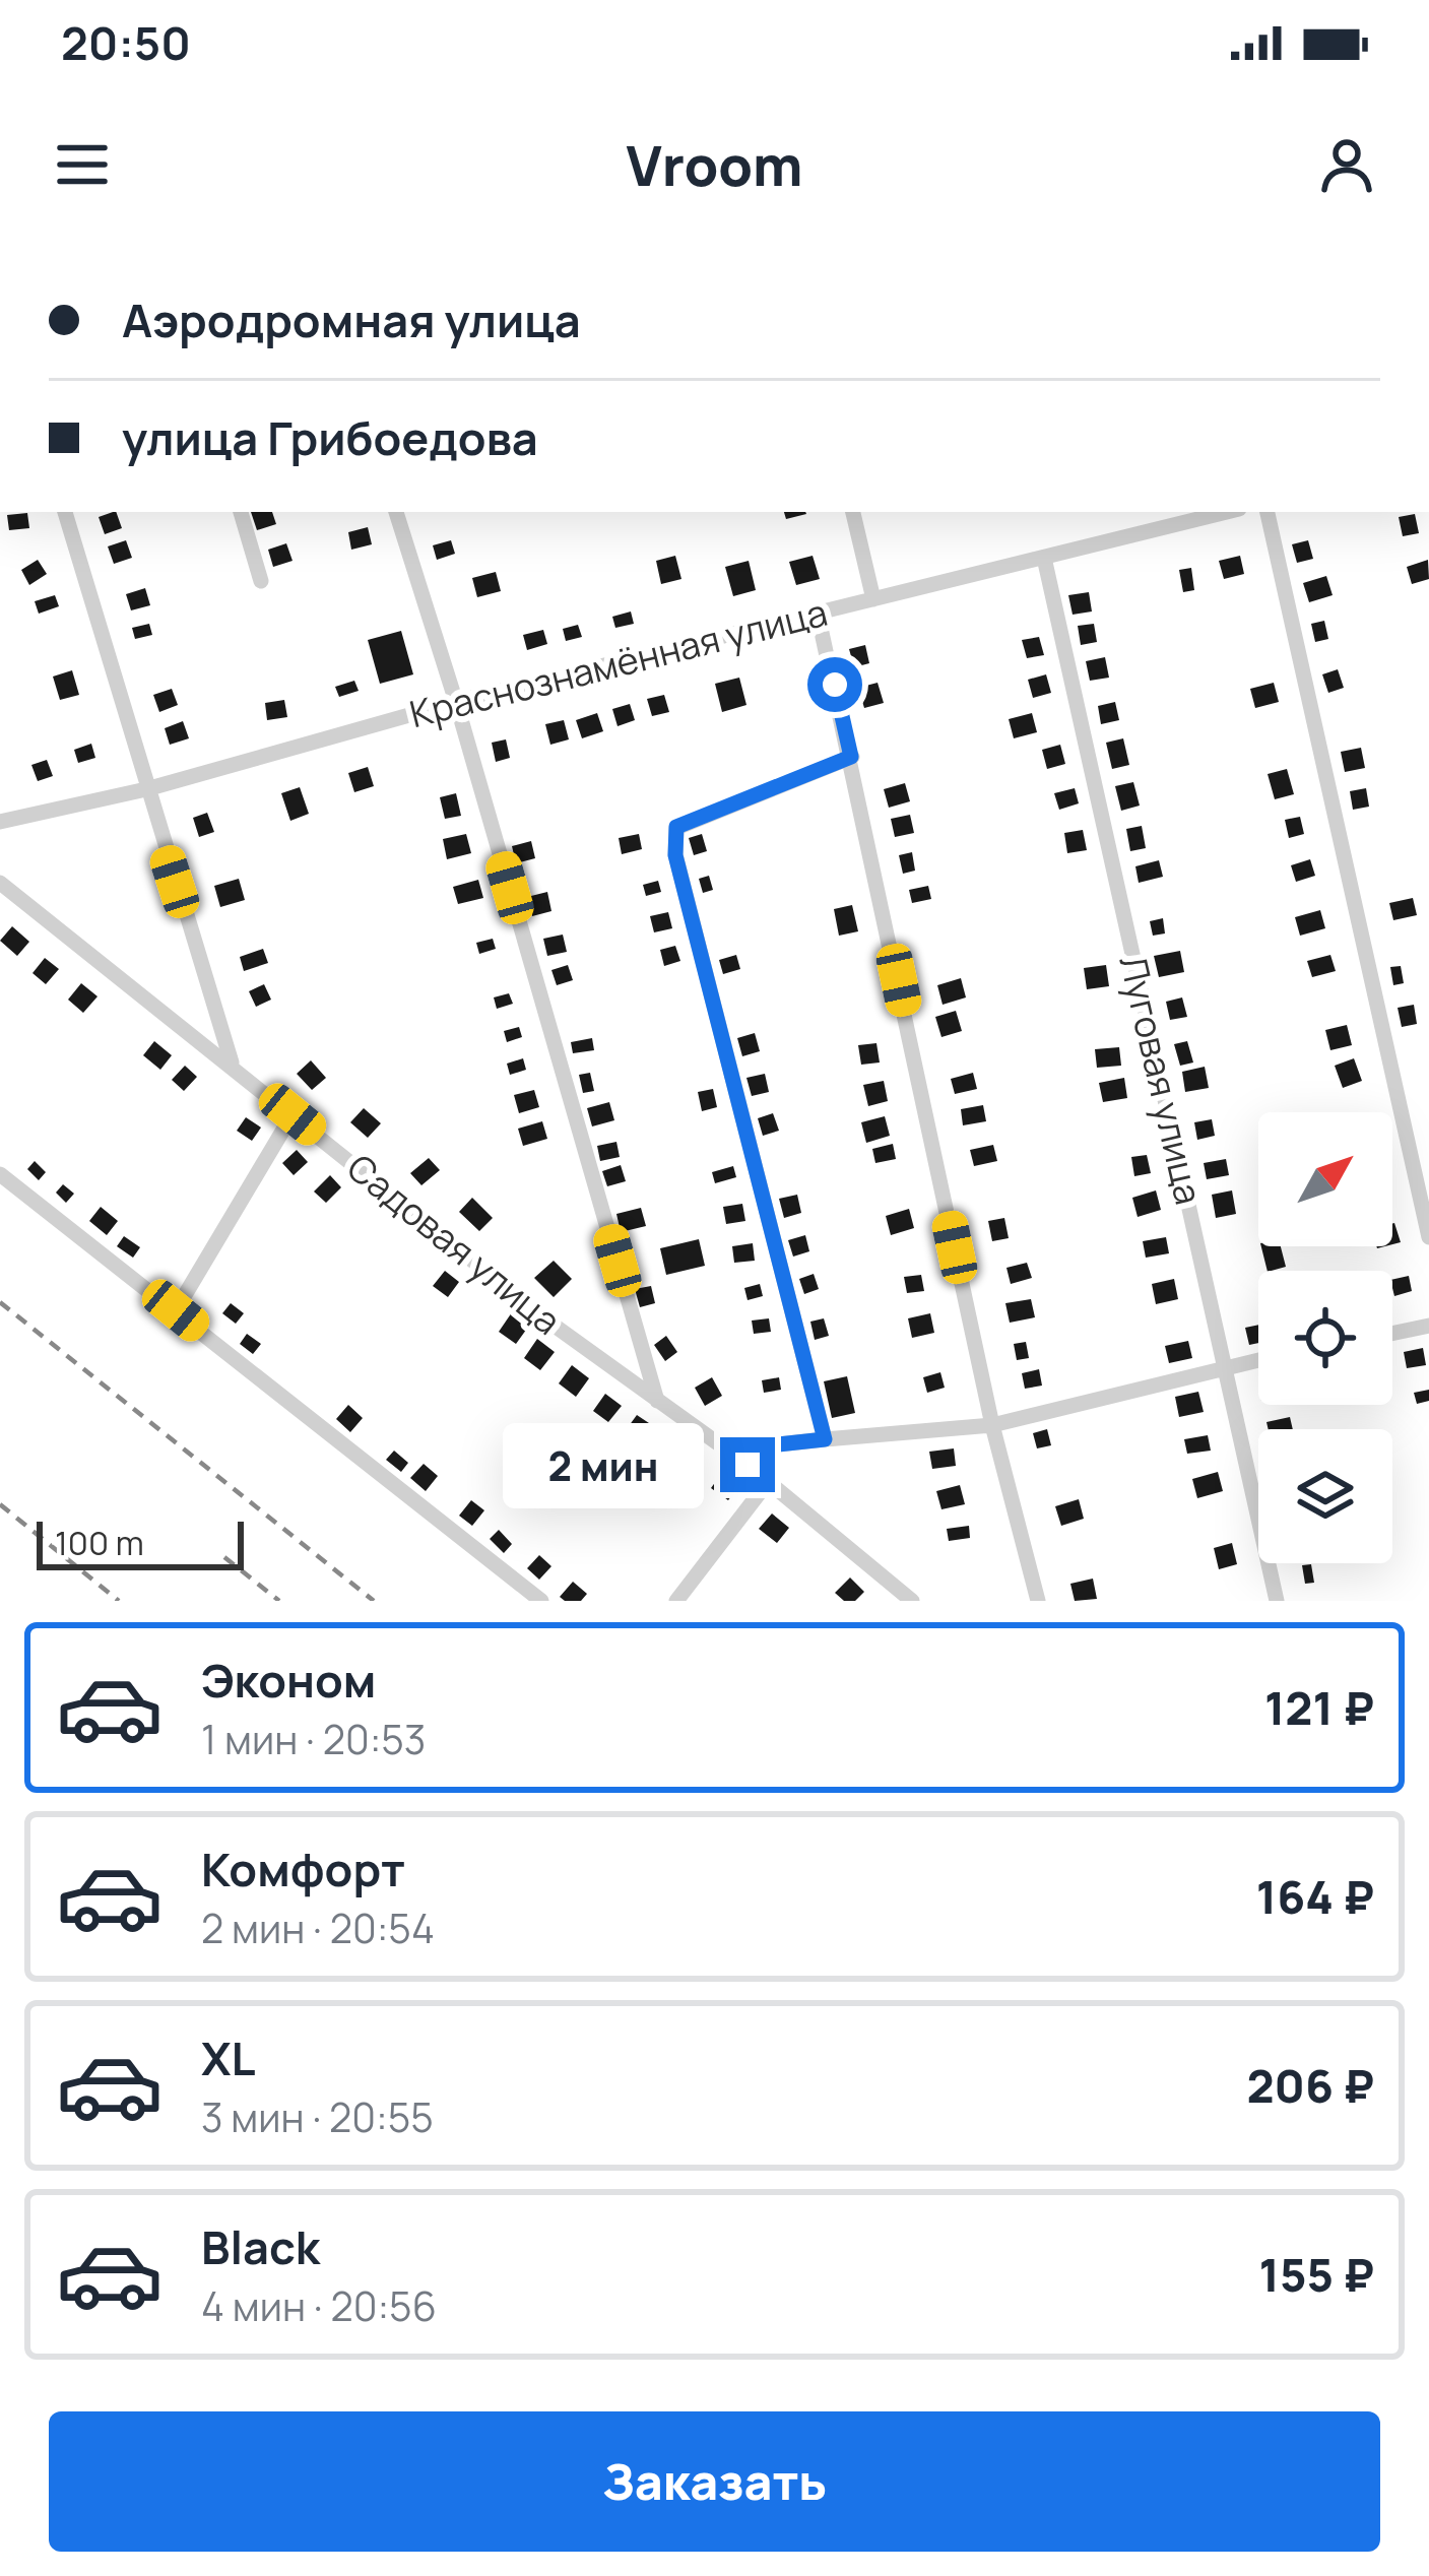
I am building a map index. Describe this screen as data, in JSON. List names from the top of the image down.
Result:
{
  "streets": {
    "street": ["Краснознамённая улица", "Луговая улица", "Садовая улица"]
  },
  "crossings": [
    ["Краснознамённая улица", "Луговая улица"]
  ],
  "scale_bar": "100 m",
  "north": "top right",
  "page": {
    "status": "20:50",
    "header": "Vroom",
    "banner": ["Аэродромная улица", "улица Грибоедова"],
    "bubble": "2 мин",
    "scale": "100 m",
    "list": [
      {
        "name": "Эконом",
        "note": "1 мин · 20:53",
        "value": "121 ₽"
      },
      {
        "name": "Комфорт",
        "note": "2 мин · 20:54",
        "value": "164 ₽"
      },
      {
        "name": "XL",
        "note": "3 мин · 20:55",
        "value": "206 ₽"
      },
      {
        "name": "Black",
        "note": "4 мин · 20:56",
        "value": "155 ₽"
      }
    ],
    "buttons": "Заказать"
  }
}
